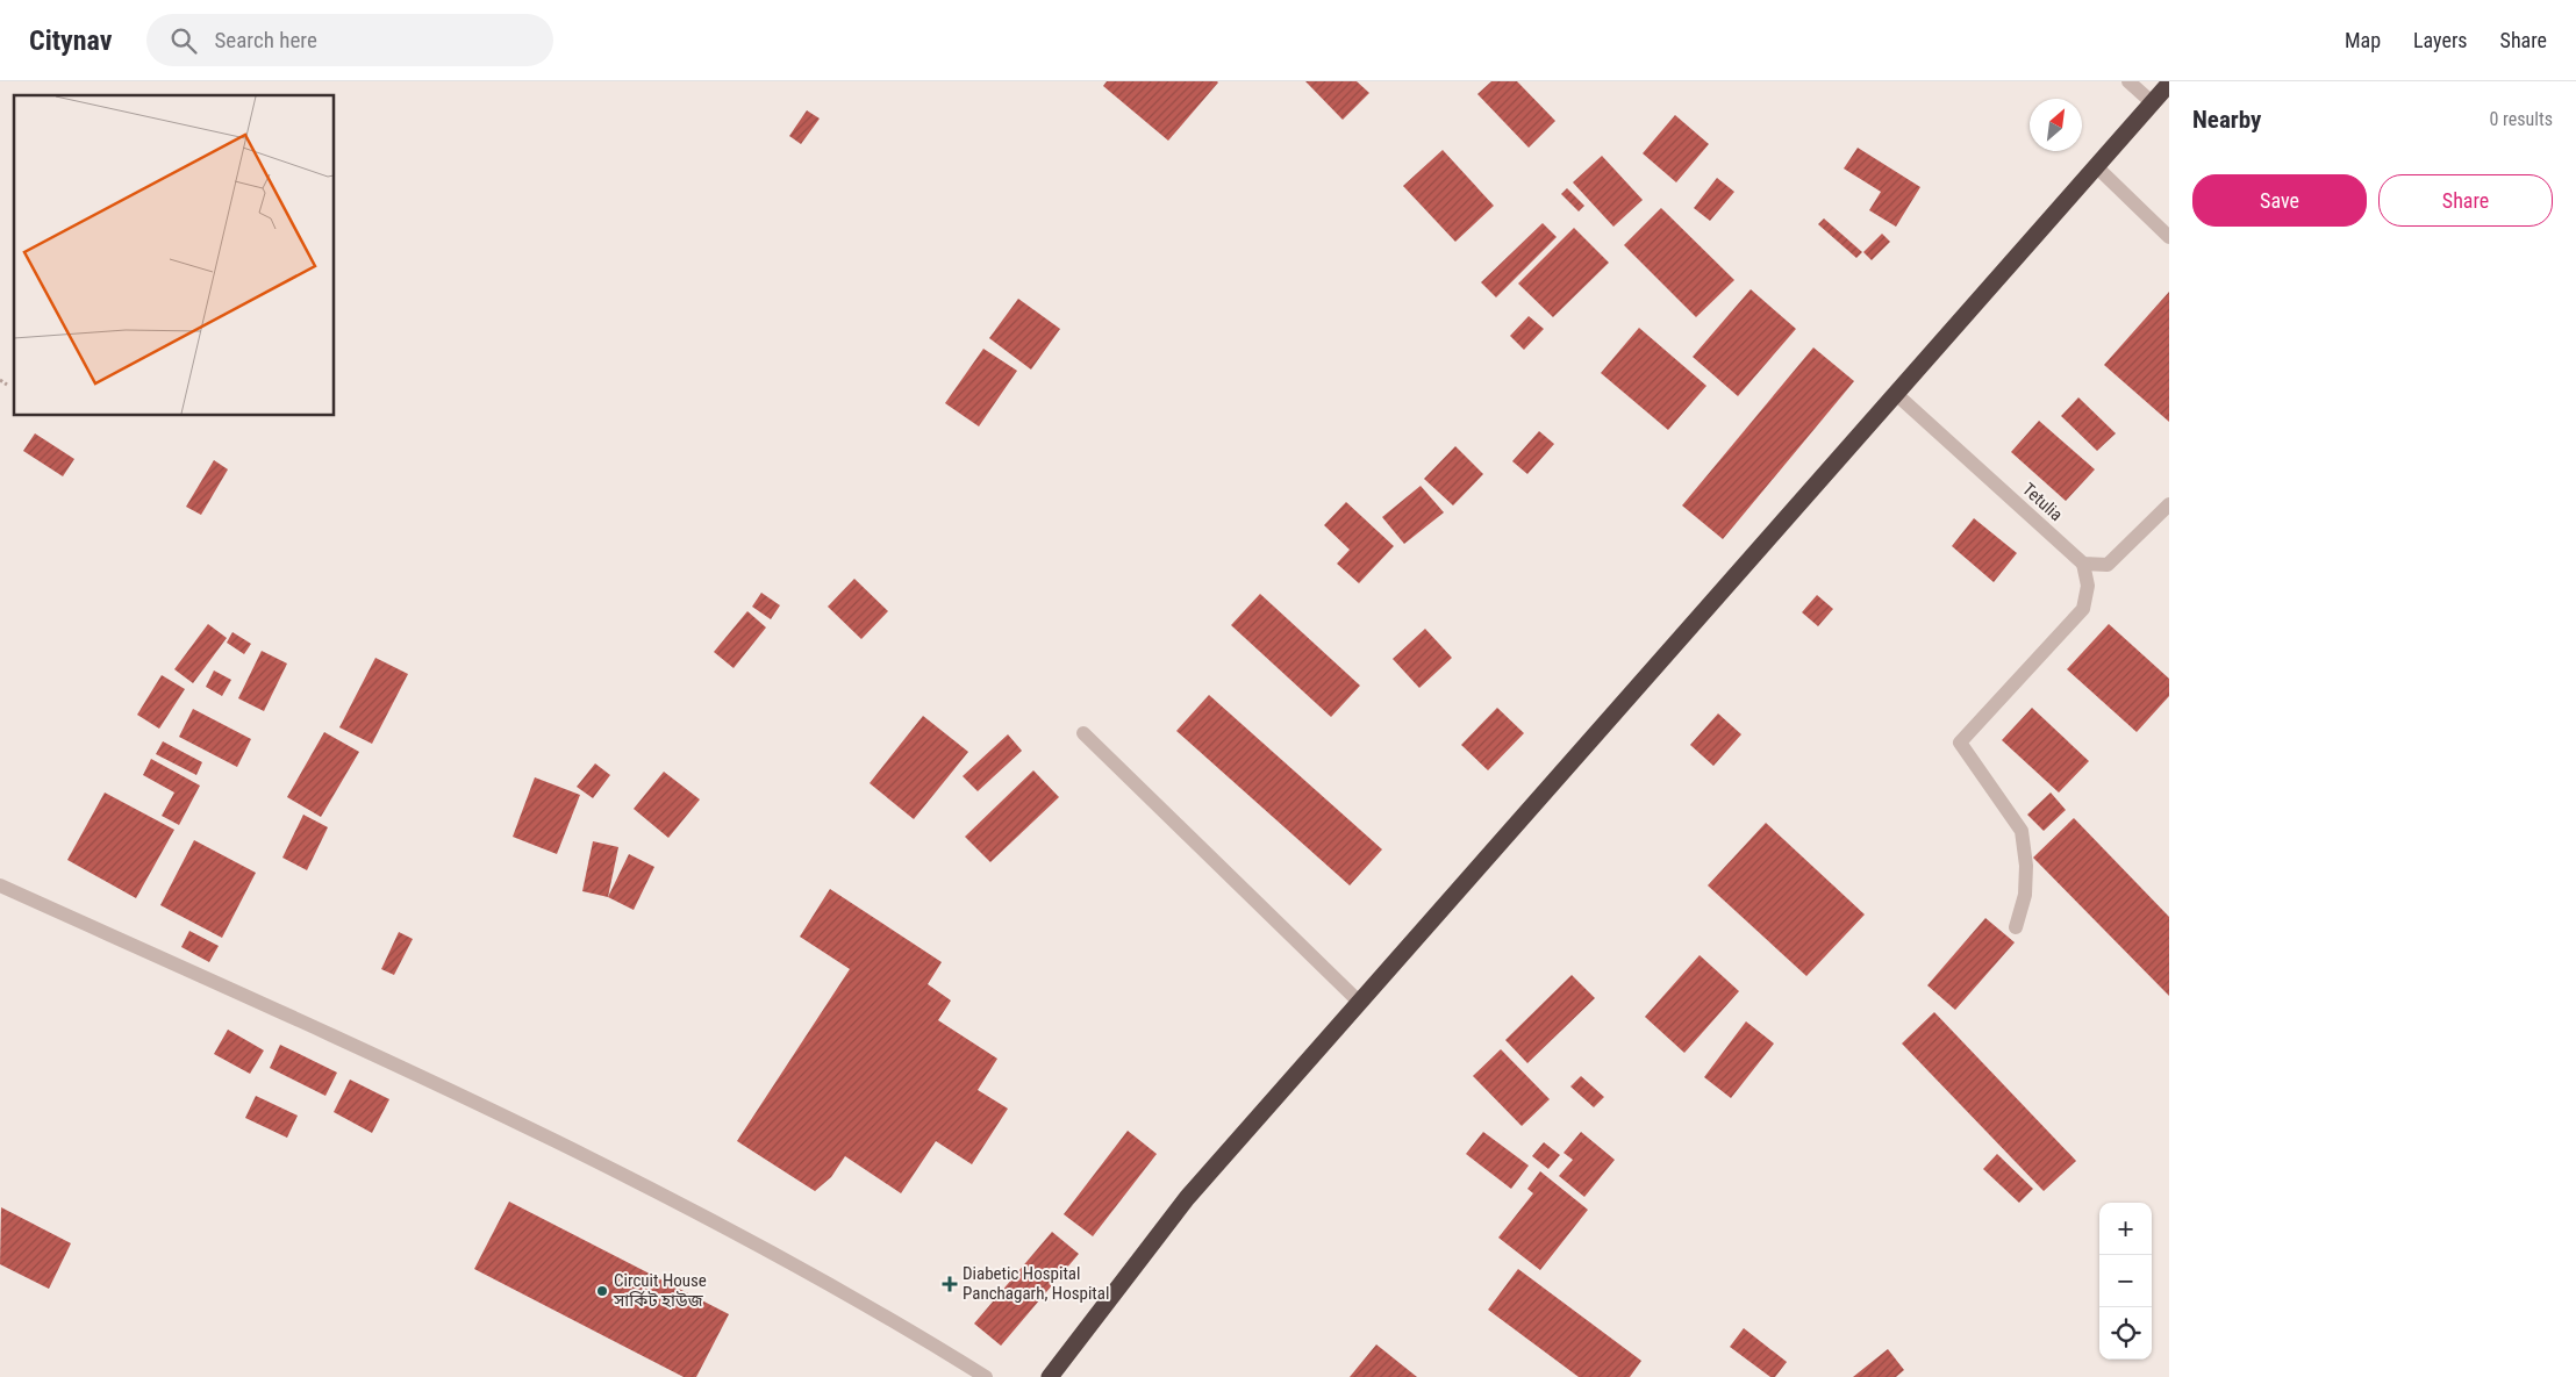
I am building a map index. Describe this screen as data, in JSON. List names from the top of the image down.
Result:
{
  "streets": {
    "street": ["Tetulia"]
  },
  "places": {
    "health": ["Diabetic Hospital Panchagarh, Hospital"],
    "other": ["Circuit House সার্কিট হাউজ"]
  },
  "north": "top right",
  "page": {
    "header": "Citynav",
    "search": "Search here",
    "nav": ["Map", "Layers", "Share"],
    "heading": ["Nearby", "0 results"],
    "buttons": ["Save", "Share"],
    "map_buttons": ["+", "−"]
  }
}
